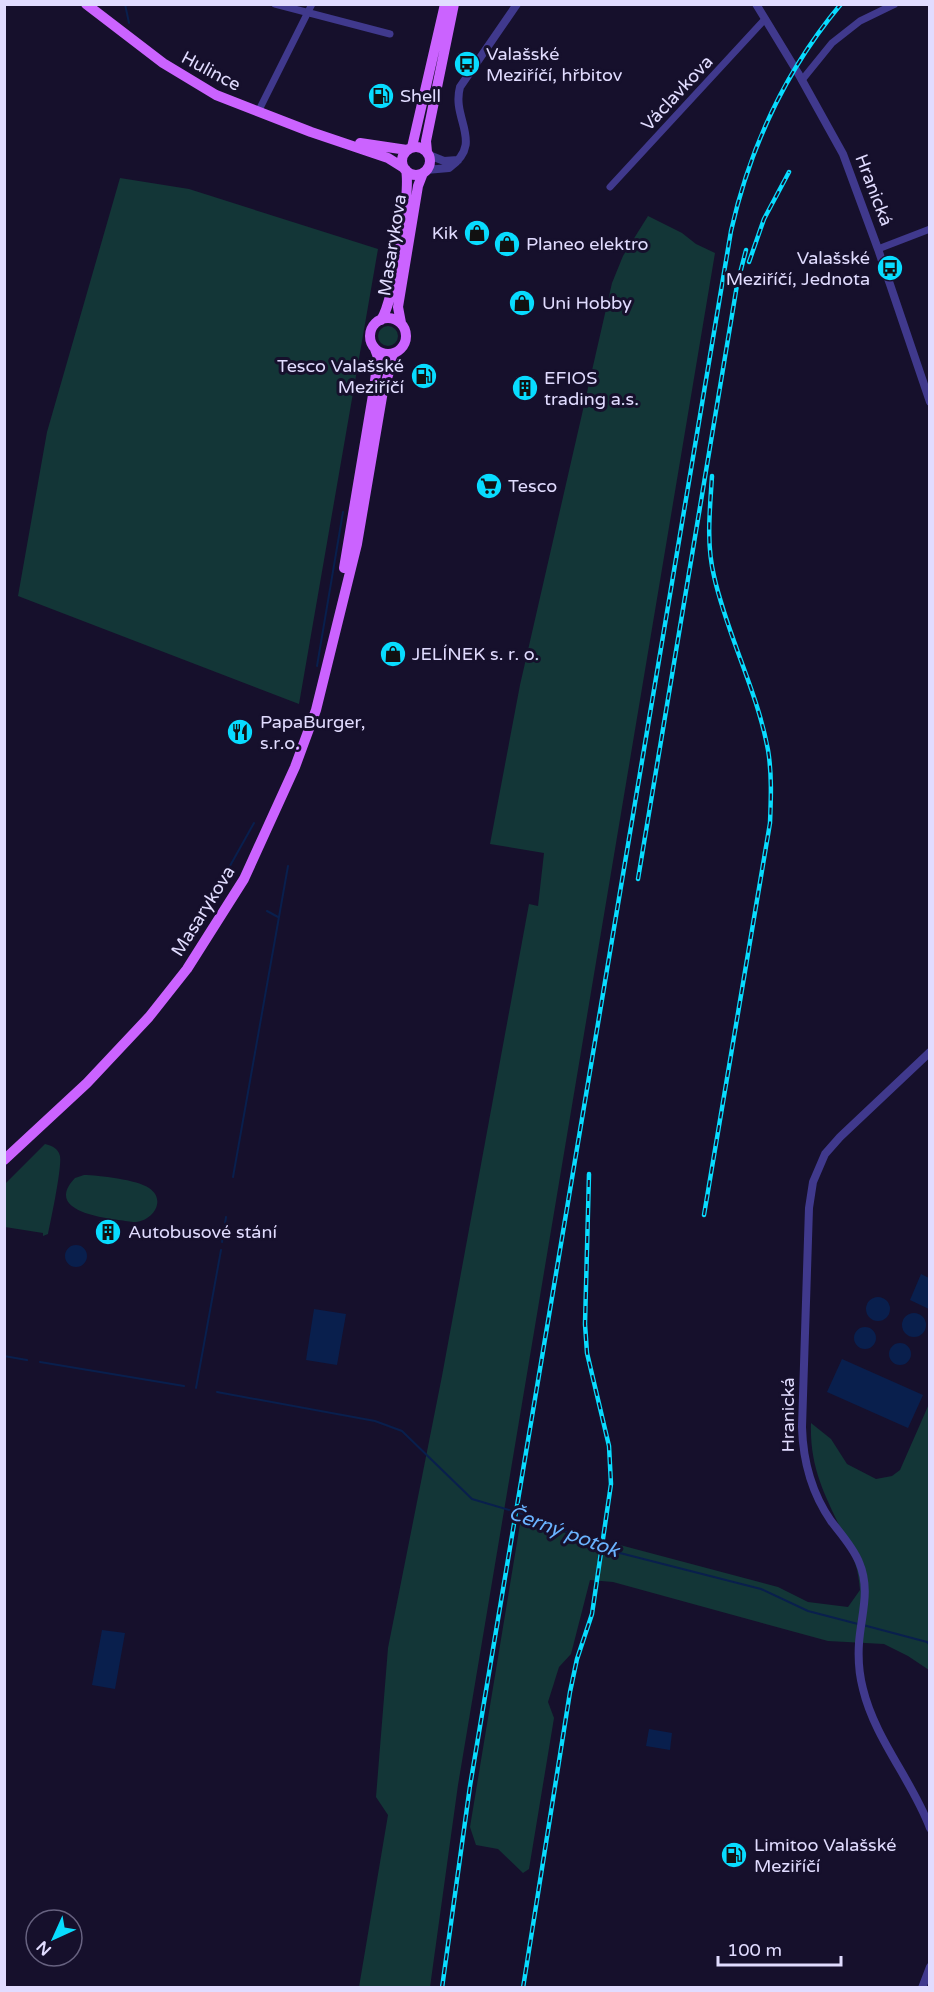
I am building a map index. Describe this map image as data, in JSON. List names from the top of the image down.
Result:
{
  "streets": {
    "main road": ["Hulince", "Masarykova"],
    "street": ["Václavkova", "Hranická"]
  },
  "crossings": [
    ["Hulince", "Masarykova"],
    ["Václavkova", "Hranická"]
  ],
  "water": ["Černý potok"],
  "places": {
    "bus stop": ["Valašské Meziříčí, hřbitov", "Valašské Meziříčí, Jednota"],
    "fuel station": ["Shell", "Tesco Valašské Meziříčí", "Limitoo Valašské Meziříčí"],
    "shop": [
      "Kik",
      "Planeo elektro",
      "Uni Hobby",
      "JELÍNEK s. r. o."
    ],
    "building": ["EFIOS trading a.s.", "Autobusové stání"],
    "supermarket": ["Tesco"],
    "restaurant": ["PapaBurger, s.r.o."]
  },
  "scale_bar": "100 m",
  "north": "bottom left"
}
